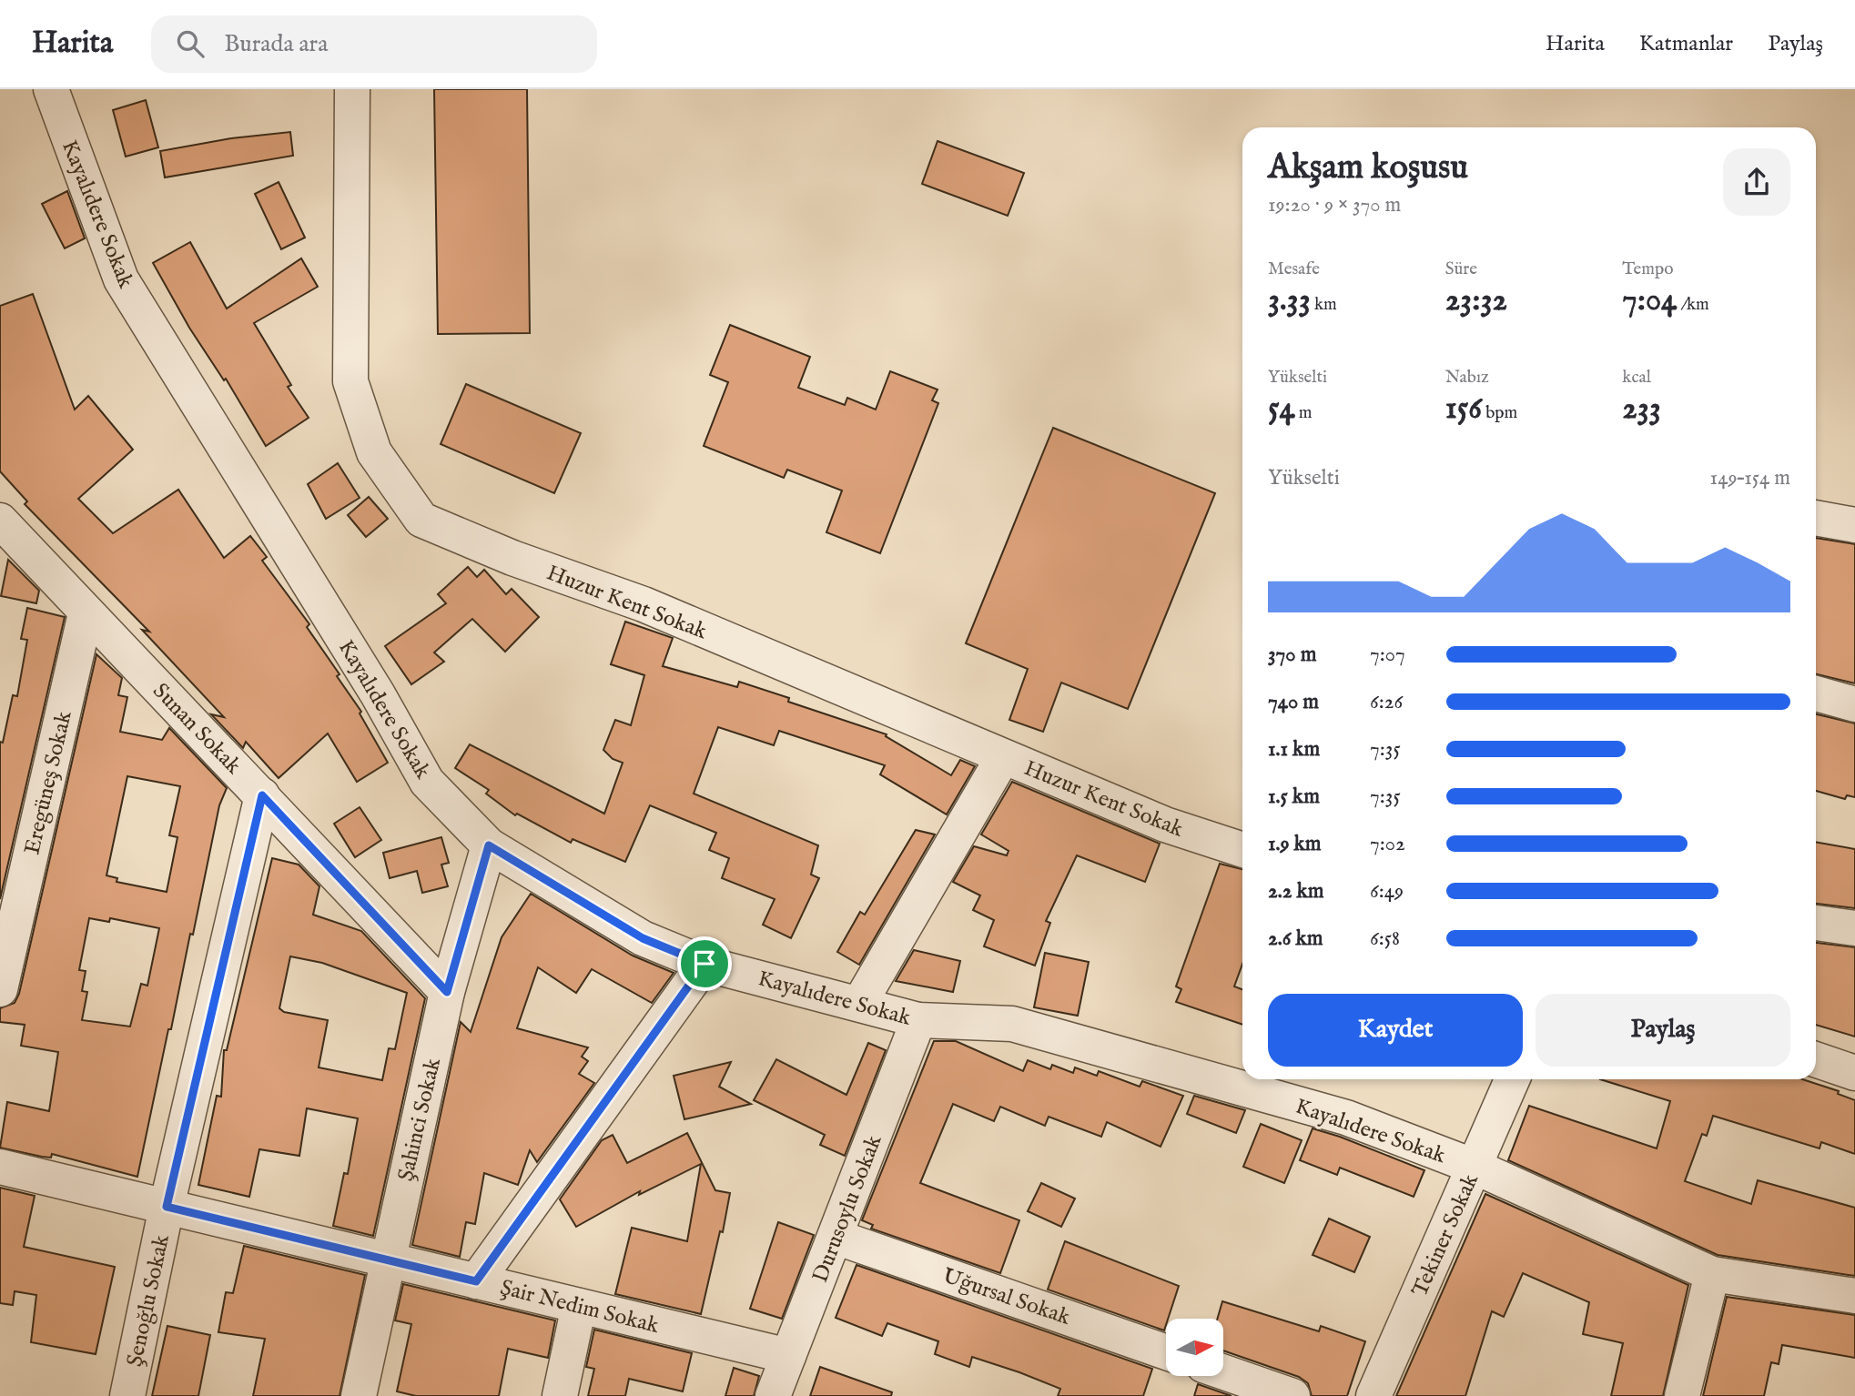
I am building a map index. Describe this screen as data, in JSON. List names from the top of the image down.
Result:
{
  "streets": {
    "street": [
      "Kayalıdere Sokak",
      "Huzur Kent Sokak",
      "Sunan Sokak",
      "Eregüneş Sokak",
      "Şahinci Sokak",
      "Durusoylu Sokak",
      "Tekiner Sokak",
      "Uğursal Sokak",
      "Şenoğlu Sokak",
      "Şair Nedim Sokak"
    ]
  },
  "crossings": [
    ["Kayalıdere Sokak", "Şahinci Sokak"],
    ["Kayalıdere Sokak", "Durusoylu Sokak"],
    ["Kayalıdere Sokak", "Tekiner Sokak"],
    ["Sunan Sokak", "Eregüneş Sokak"],
    ["Sunan Sokak", "Şahinci Sokak"],
    ["Sunan Sokak", "Şenoğlu Sokak"],
    ["Şahinci Sokak", "Şair Nedim Sokak"],
    ["Durusoylu Sokak", "Uğursal Sokak"],
    ["Durusoylu Sokak", "Şair Nedim Sokak"],
    ["Şenoğlu Sokak", "Şair Nedim Sokak"]
  ],
  "north": "right",
  "page": {
    "header": "Harita",
    "search": "Burada ara",
    "nav": ["Harita", "Katmanlar", "Paylaş"],
    "heading": ["Akşam koşusu", "19:20 · 9 × 370 m"],
    "stats": [
      ["Mesafe", "3.33 km"],
      ["Süre", "23:32"],
      ["Tempo", "7:04 /km"],
      ["Yükselti", "54 m"],
      ["Nabız", "156 bpm"],
      ["kcal", "233"]
    ],
    "chart": ["Yükselti", "149–154 m"],
    "list": [
      {
        "name": "370 m",
        "note": "7:07"
      },
      {
        "name": "740 m",
        "note": "6:26"
      },
      {
        "name": "1.1 km",
        "note": "7:35"
      },
      {
        "name": "1.5 km",
        "note": "7:35"
      },
      {
        "name": "1.9 km",
        "note": "7:02"
      },
      {
        "name": "2.2 km",
        "note": "6:49"
      },
      {
        "name": "2.6 km",
        "note": "6:58"
      }
    ],
    "buttons": ["Kaydet", "Paylaş"]
  }
}
